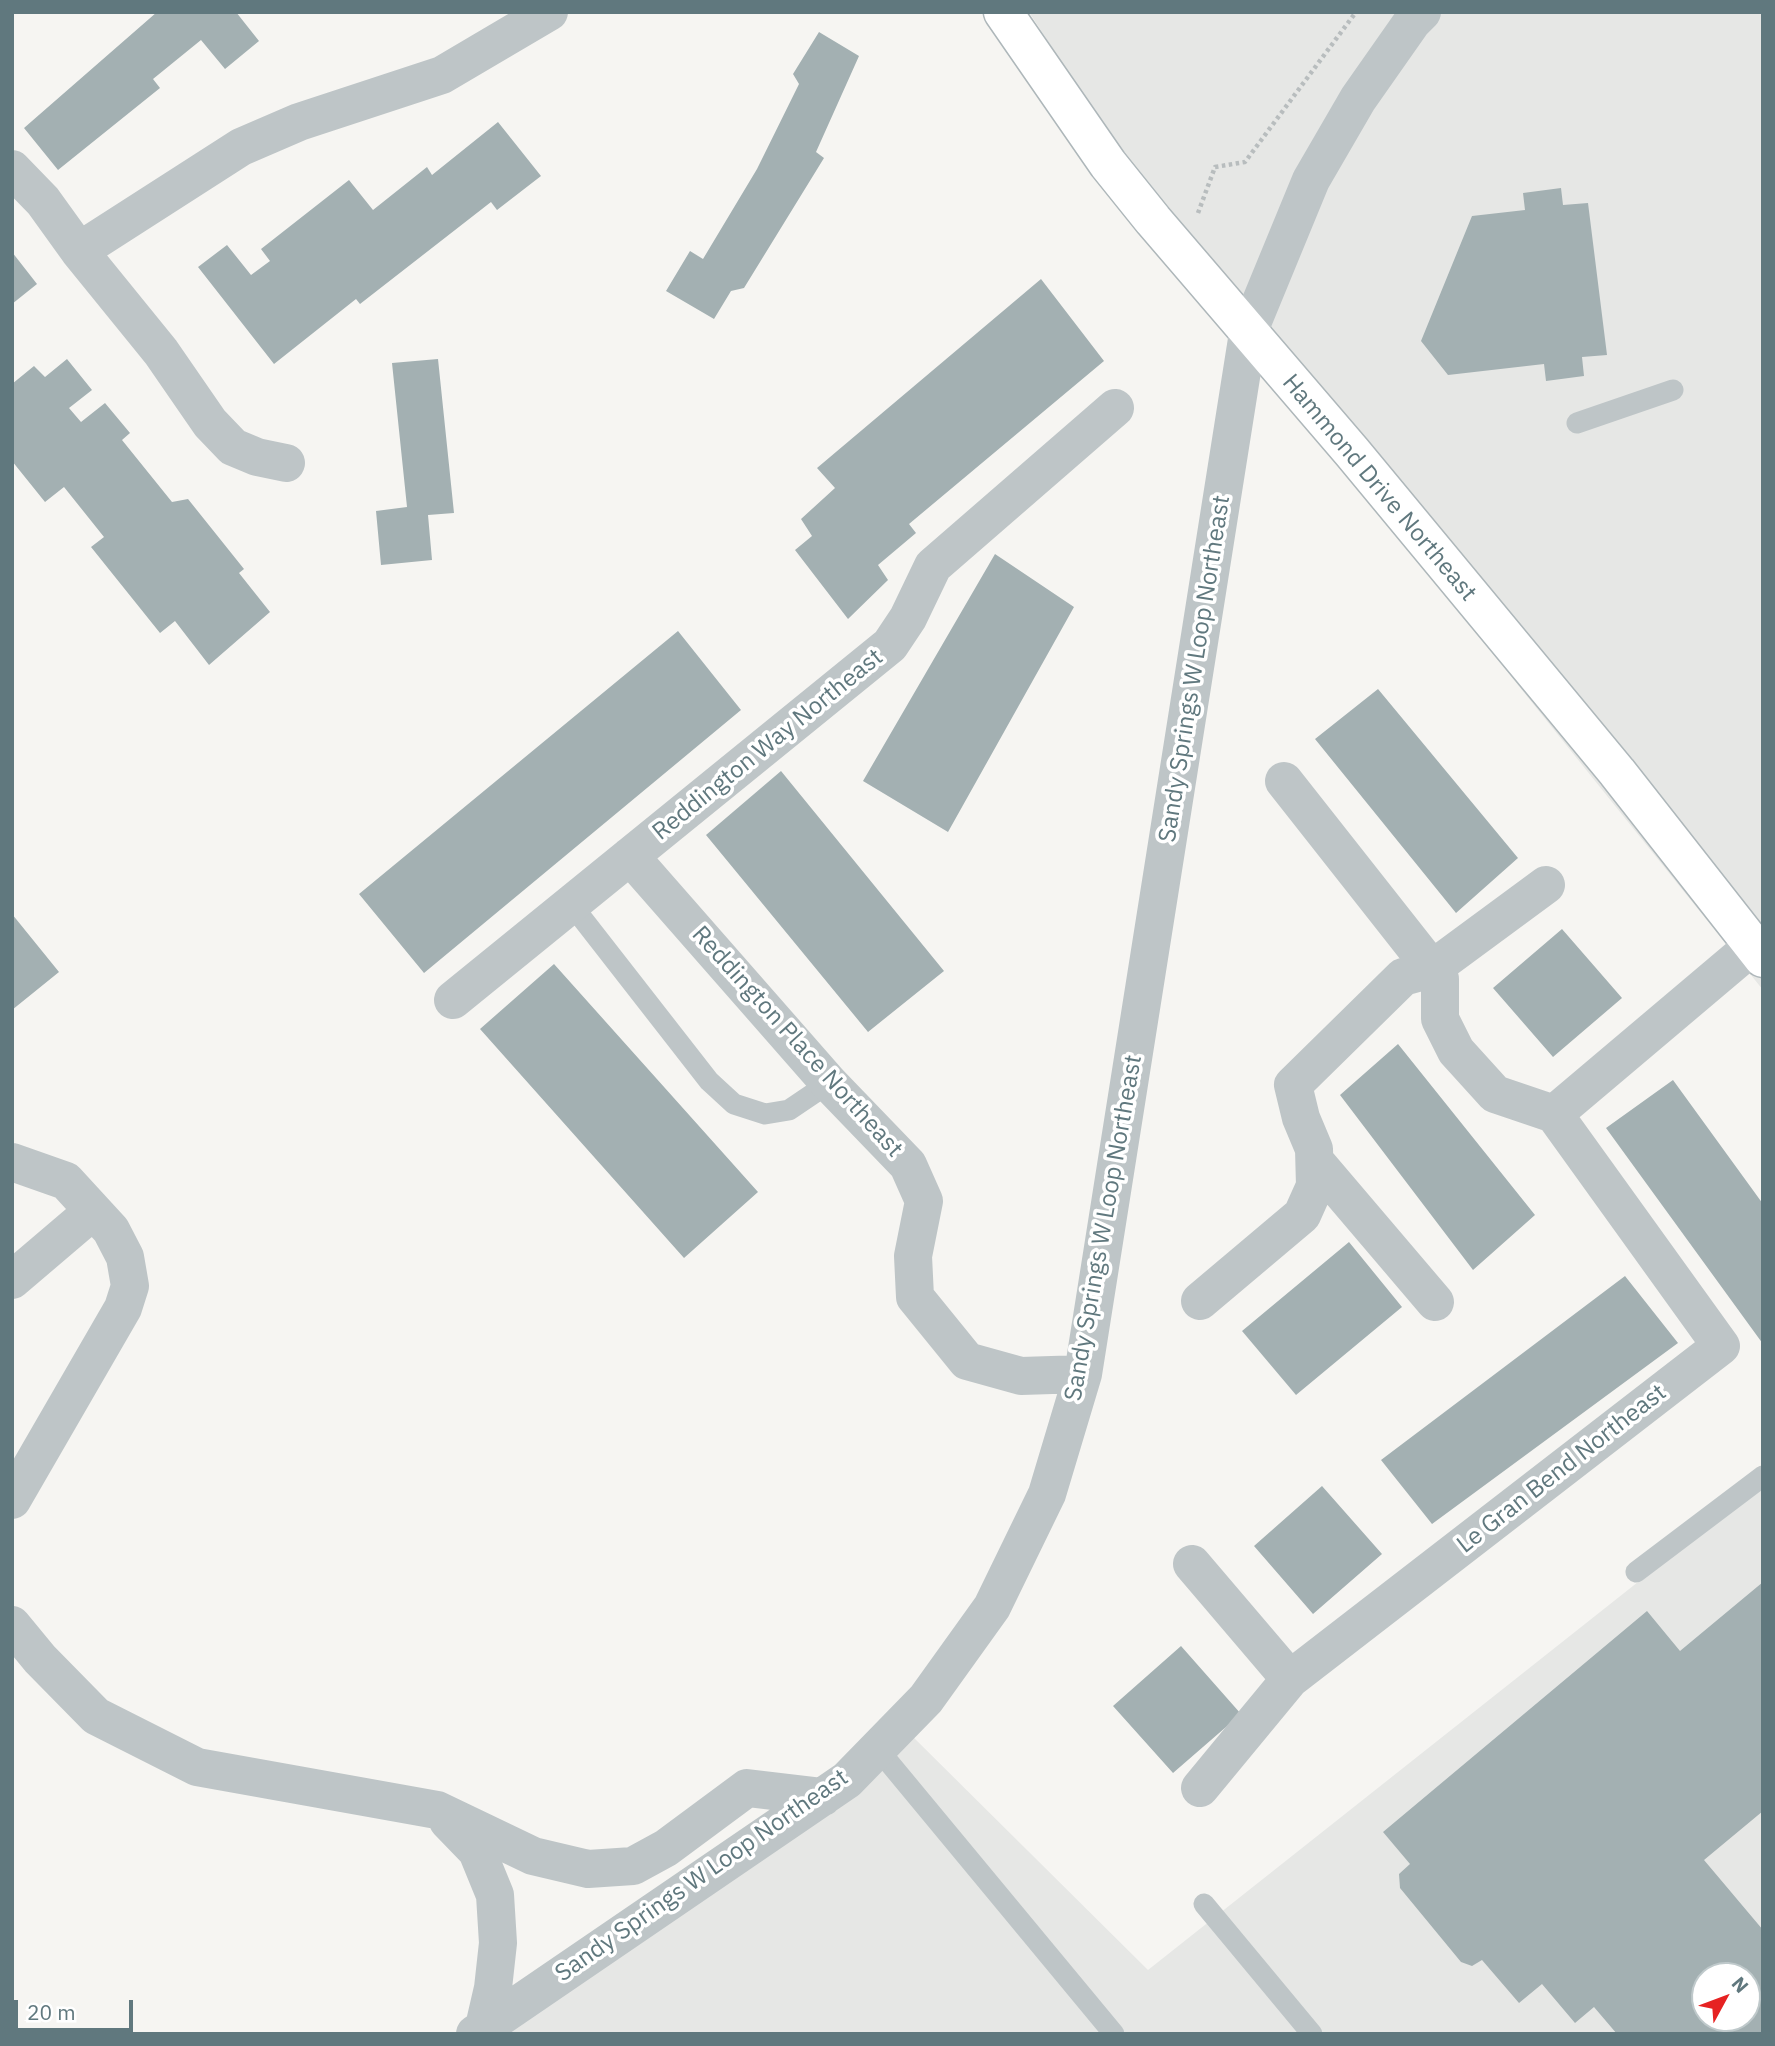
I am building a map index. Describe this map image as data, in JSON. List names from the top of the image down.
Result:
{
  "streets": {
    "street": [
      "Hammond Drive Northeast",
      "Sandy Springs W Loop Northeast",
      "Reddington Way Northeast",
      "Reddington Place Northeast",
      "Le Gran Bend Northeast"
    ]
  },
  "crossings": [
    ["Hammond Drive Northeast", "Sandy Springs W Loop Northeast"],
    ["Sandy Springs W Loop Northeast", "Reddington Place Northeast"],
    ["Reddington Way Northeast", "Reddington Place Northeast"]
  ],
  "scale_bar": "20 m",
  "north": "top right"
}
